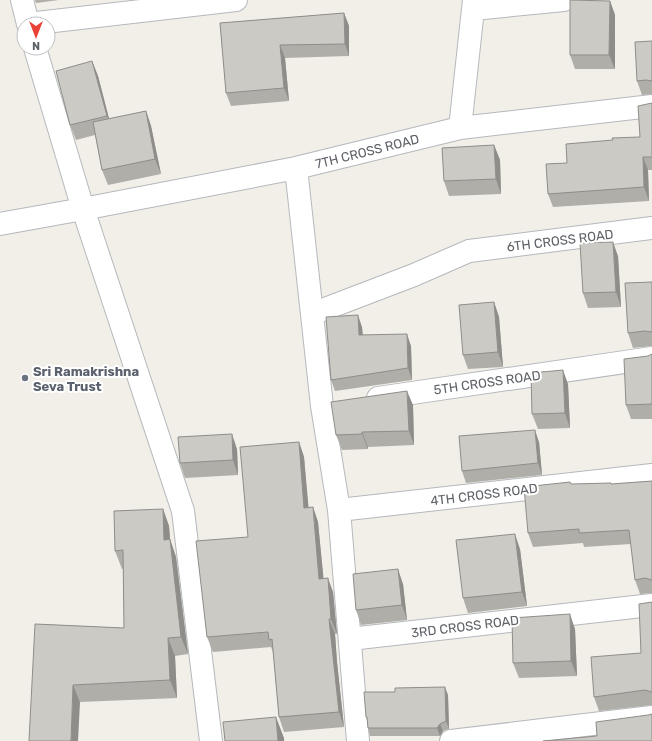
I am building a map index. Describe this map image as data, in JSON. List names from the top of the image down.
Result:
{
  "streets": {
    "street": [
      "7TH CROSS ROAD",
      "6TH CROSS ROAD",
      "5TH CROSS ROAD",
      "4TH CROSS ROAD",
      "3RD CROSS ROAD"
    ]
  },
  "places": ["Sri Ramakrishna Seva Trust"],
  "north": "bottom"
}
